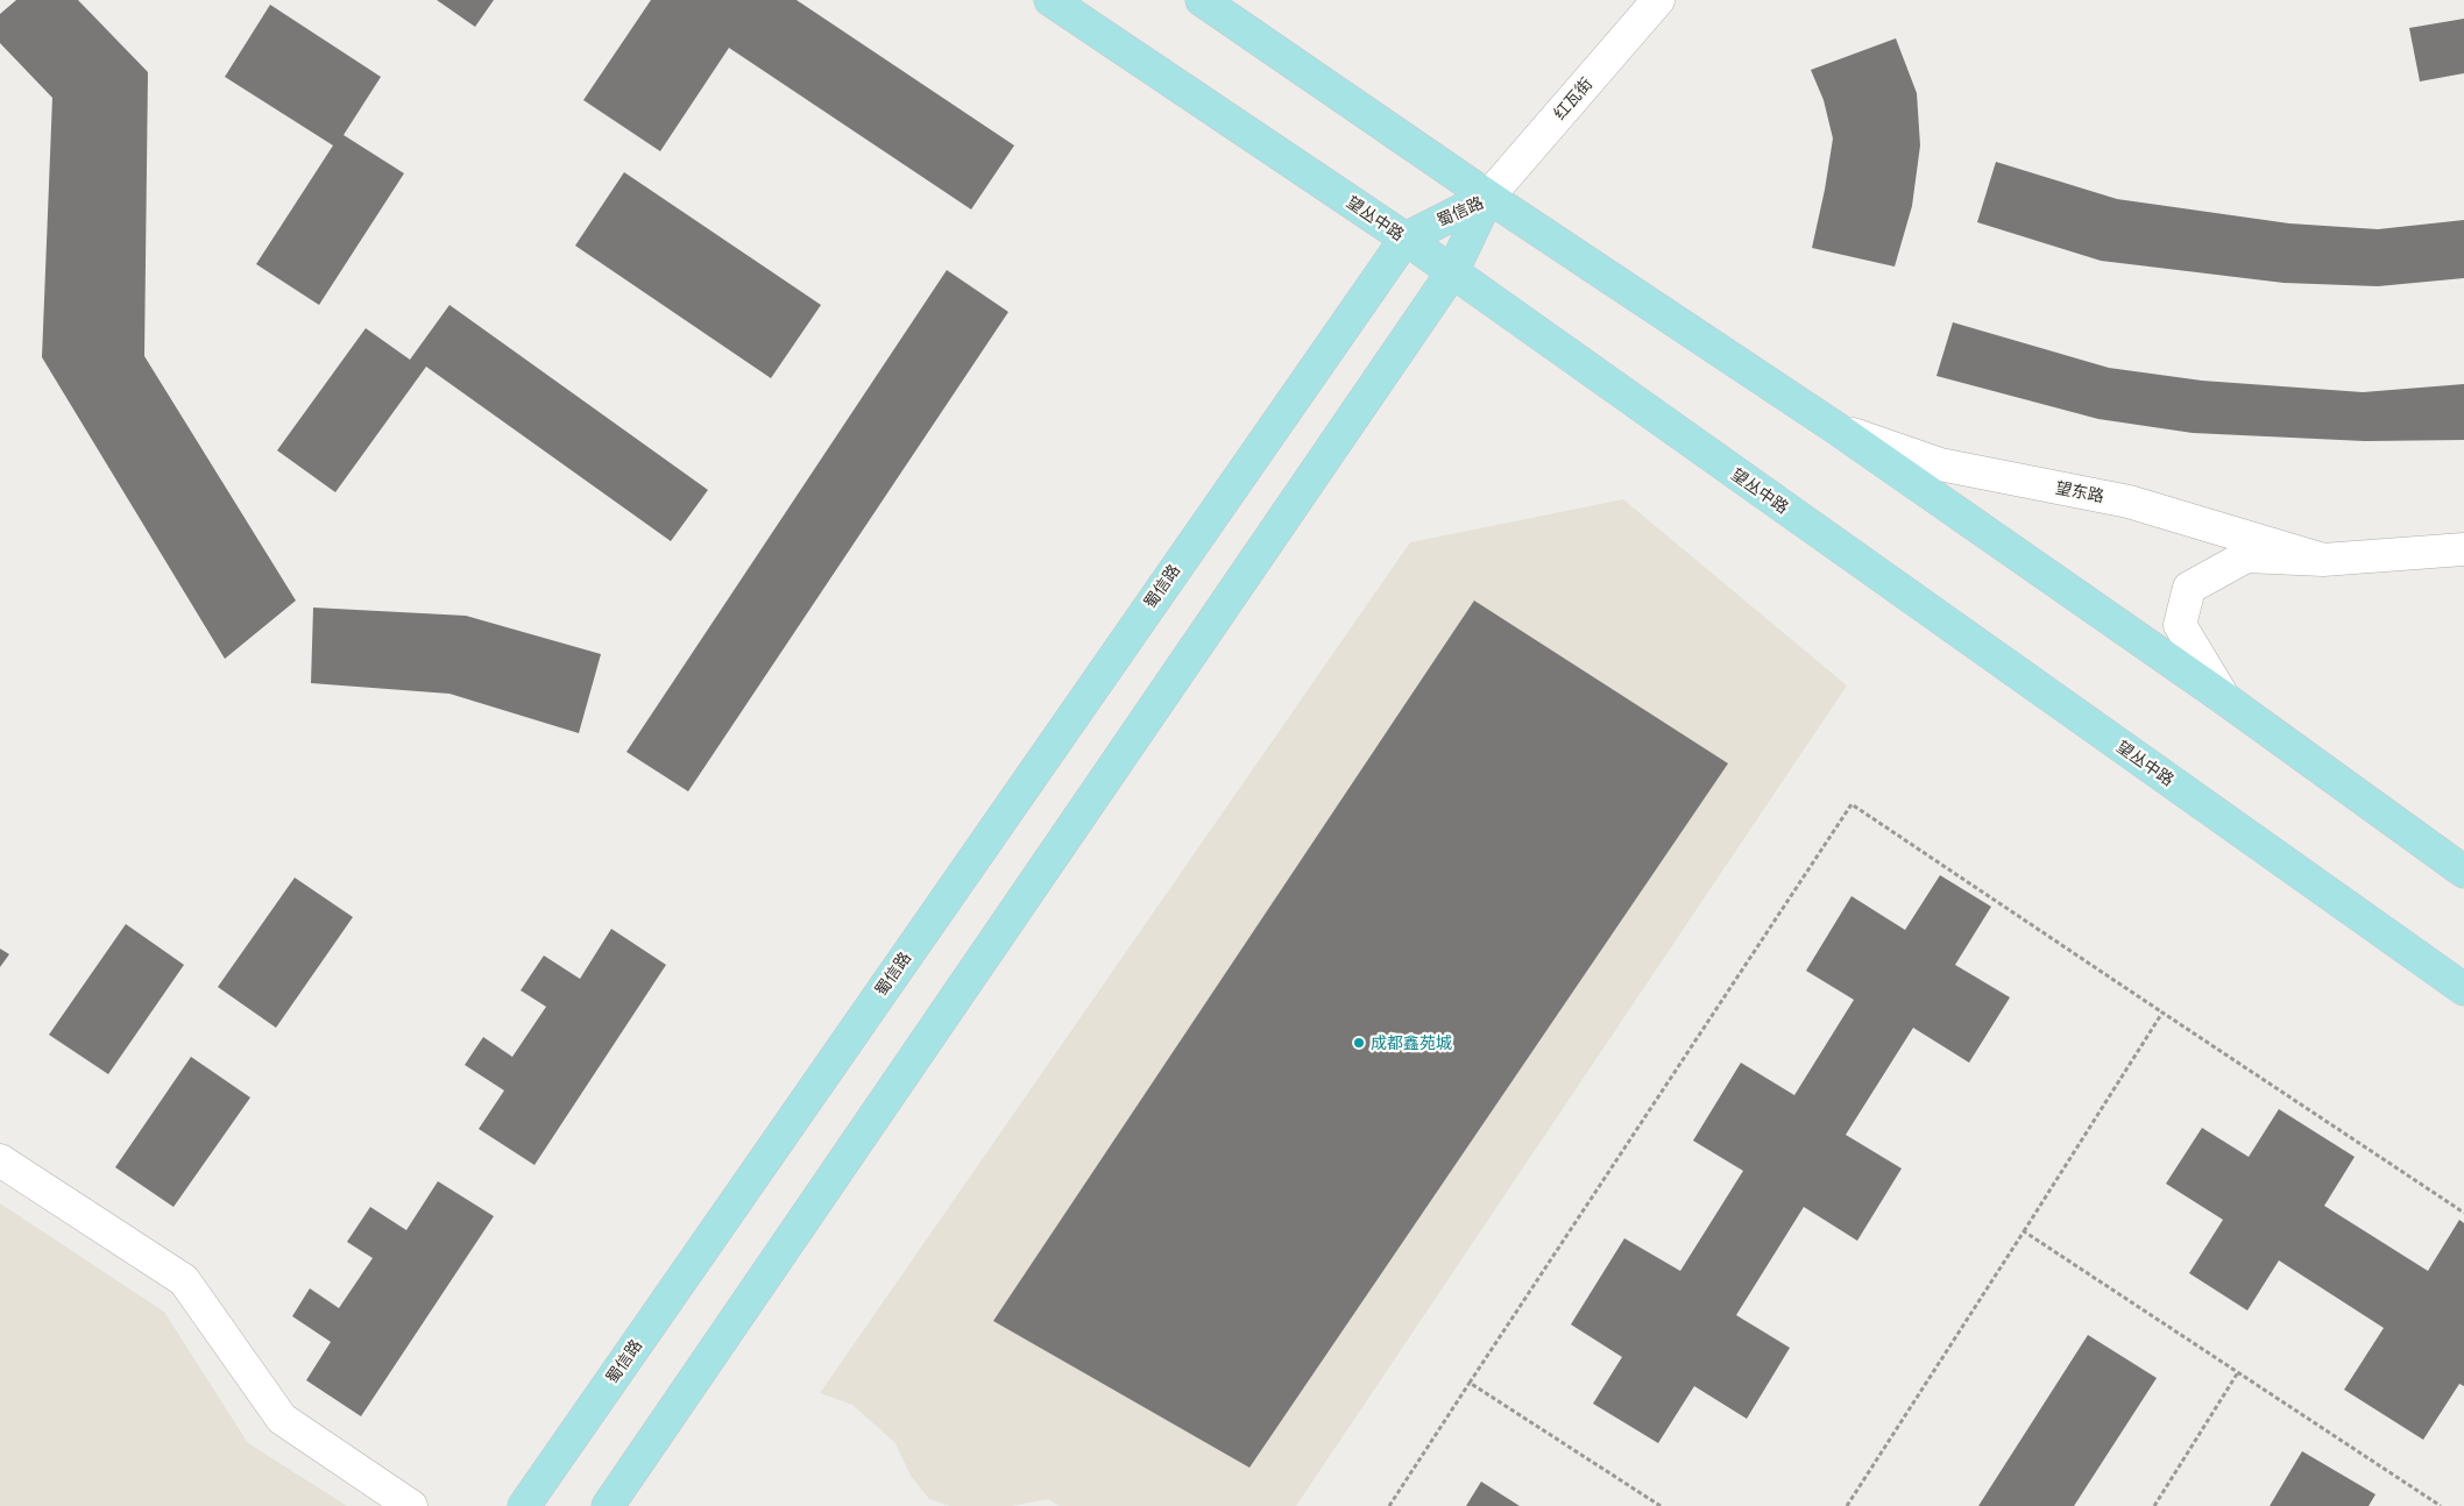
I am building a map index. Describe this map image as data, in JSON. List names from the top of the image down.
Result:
{
  "streets": {
    "main road": ["蜀信路", "望丛中路"],
    "street": ["红瓦街", "望东路"]
  },
  "crossings": [
    ["红瓦街", "蜀信路"],
    ["蜀信路", "望丛中路"]
  ],
  "places": ["成都鑫苑城"]
}
